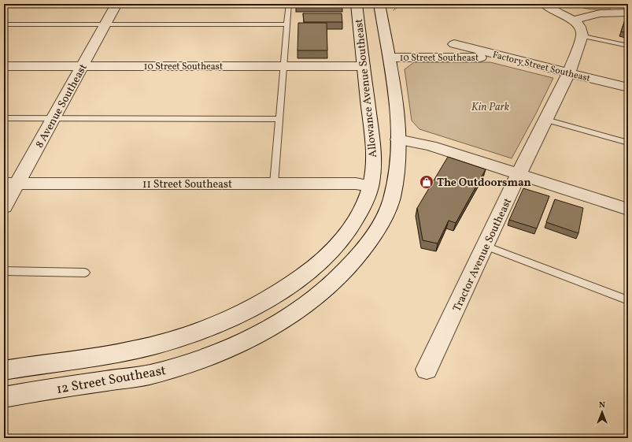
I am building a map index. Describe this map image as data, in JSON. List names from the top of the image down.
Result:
{
  "streets": {
    "street": [
      "10 Street Southeast",
      "Factory Street Southeast",
      "Allowance Avenue Southeast",
      "8 Avenue Southeast",
      "11 Street Southeast",
      "Tractor Avenue Southeast",
      "12 Street Southeast"
    ]
  },
  "crossings": [
    ["10 Street Southeast", "Factory Street Southeast"],
    ["10 Street Southeast", "Allowance Avenue Southeast"],
    ["10 Street Southeast", "8 Avenue Southeast"],
    ["Factory Street Southeast", "Tractor Avenue Southeast"],
    ["Allowance Avenue Southeast", "11 Street Southeast"],
    ["Allowance Avenue Southeast", "12 Street Southeast"],
    ["8 Avenue Southeast", "11 Street Southeast"]
  ],
  "parks": ["Kin Park"],
  "places": {
    "shop": ["The Outdoorsman"]
  },
  "north": "top"
}
